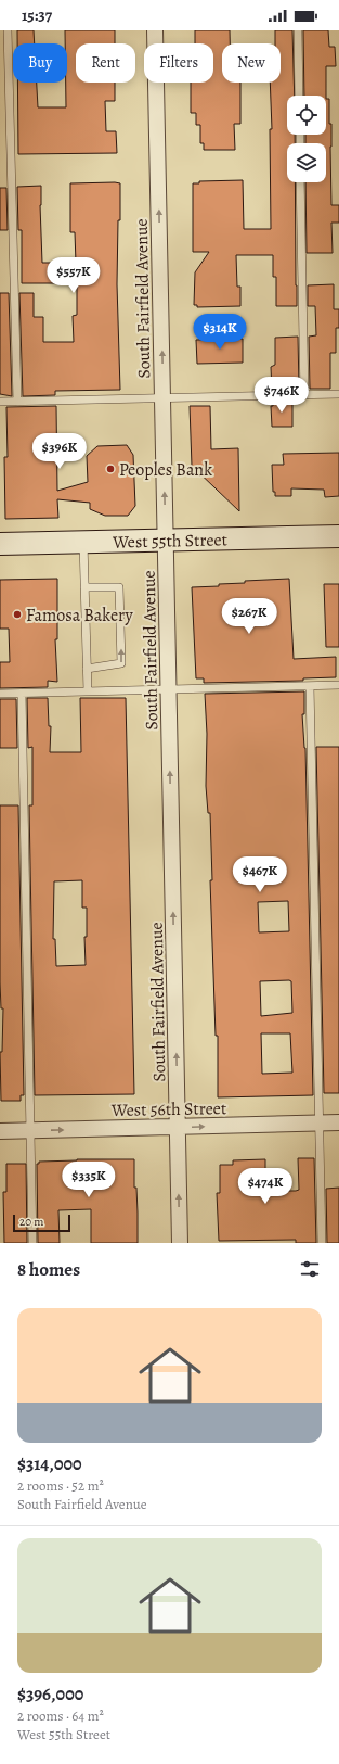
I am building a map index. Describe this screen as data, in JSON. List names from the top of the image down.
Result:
{
  "streets": {
    "main road": ["West 55th Street"],
    "street": ["South Fairfield Avenue", "West 56th Street"]
  },
  "crossings": [
    ["South Fairfield Avenue", "West 55th Street"],
    ["South Fairfield Avenue", "West 56th Street"]
  ],
  "one_way": ["South Fairfield Avenue", "West 56th Street"],
  "places": ["Peoples Bank", "Famosa Bakery"],
  "scale_bar": "20 m",
  "page": {
    "status": "15:37",
    "chip": [
      "Buy",
      "Rent",
      "Filters",
      "New"
    ],
    "price": [
      "$557K",
      "$314K",
      "$746K",
      "$396K",
      "$267K",
      "$467K",
      "$335K",
      "$474K"
    ],
    "scale": "20 m",
    "heading": "8 homes",
    "list": [
      {
        "name": "$314,000",
        "note": "2 rooms · 52 m² · South Fairfield Avenue"
      },
      {
        "name": "$396,000",
        "note": "2 rooms · 64 m² · West 55th Street"
      }
    ]
  }
}
